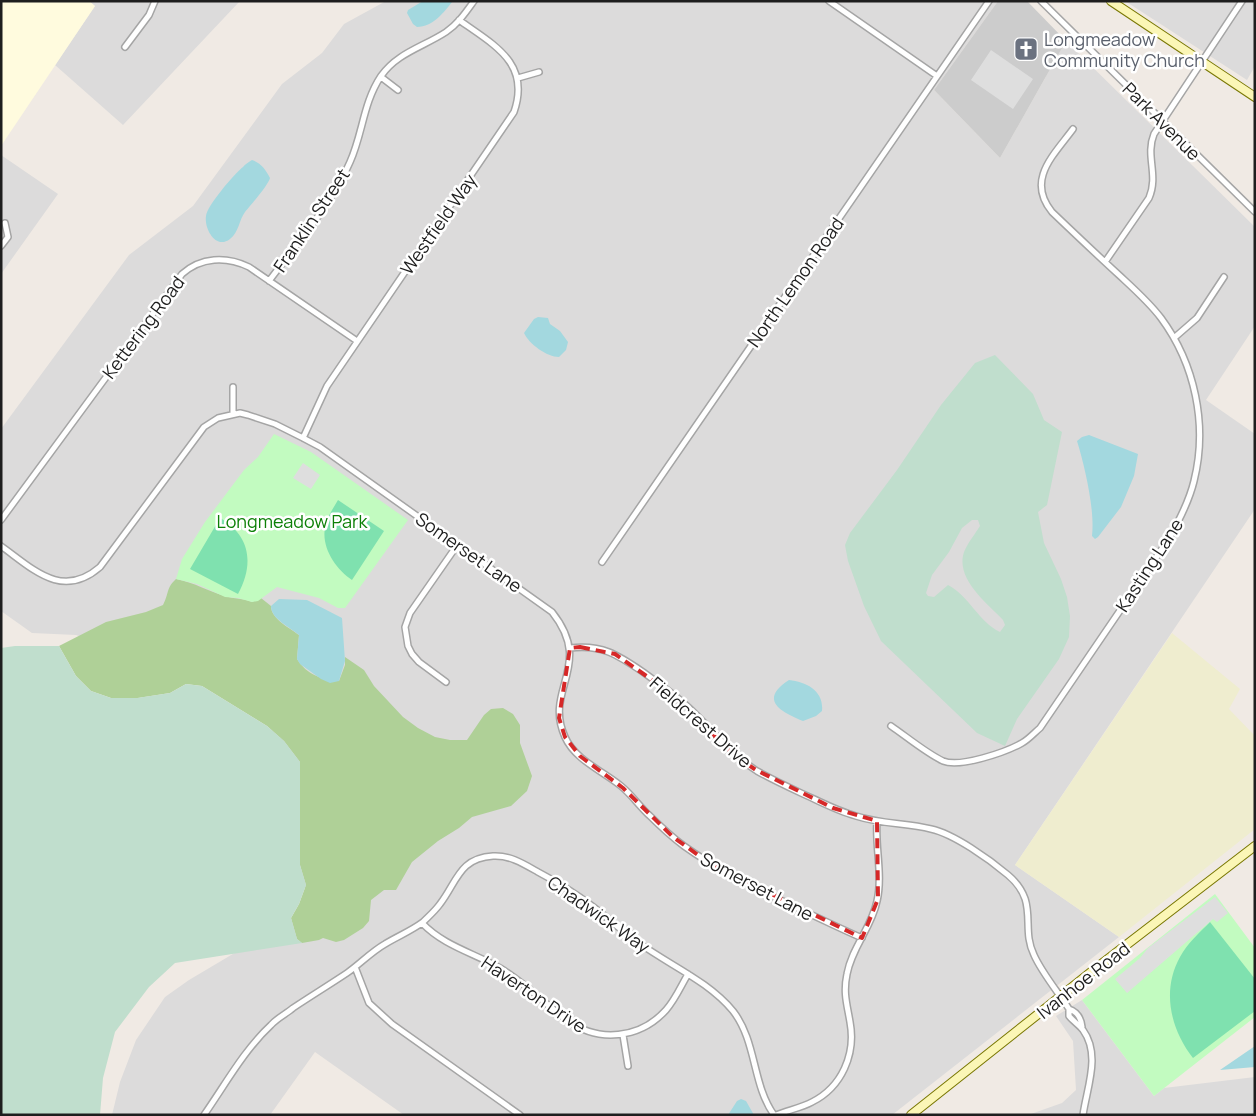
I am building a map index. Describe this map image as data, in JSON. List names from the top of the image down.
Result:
{
  "streets": {
    "main road": ["Ivanhoe Road"],
    "street": [
      "Park Avenue",
      "Franklin Street",
      "Westfield Way",
      "North Lemon Road",
      "Kettering Road",
      "Somerset Lane",
      "Kasting Lane",
      "Fieldcrest Drive",
      "Chadwick Way",
      "Haverton Drive"
    ]
  },
  "crossings": [
    ["Franklin Street", "Westfield Way"],
    ["Franklin Street", "Kettering Road"],
    ["Westfield Way", "Kettering Road"],
    ["Westfield Way", "Somerset Lane"],
    ["Somerset Lane", "Fieldcrest Drive"],
    ["Fieldcrest Drive", "Ivanhoe Road"],
    ["Chadwick Way", "Haverton Drive"]
  ],
  "parks": ["Longmeadow Park"],
  "places": {
    "church": ["Longmeadow Community Church"]
  }
}
